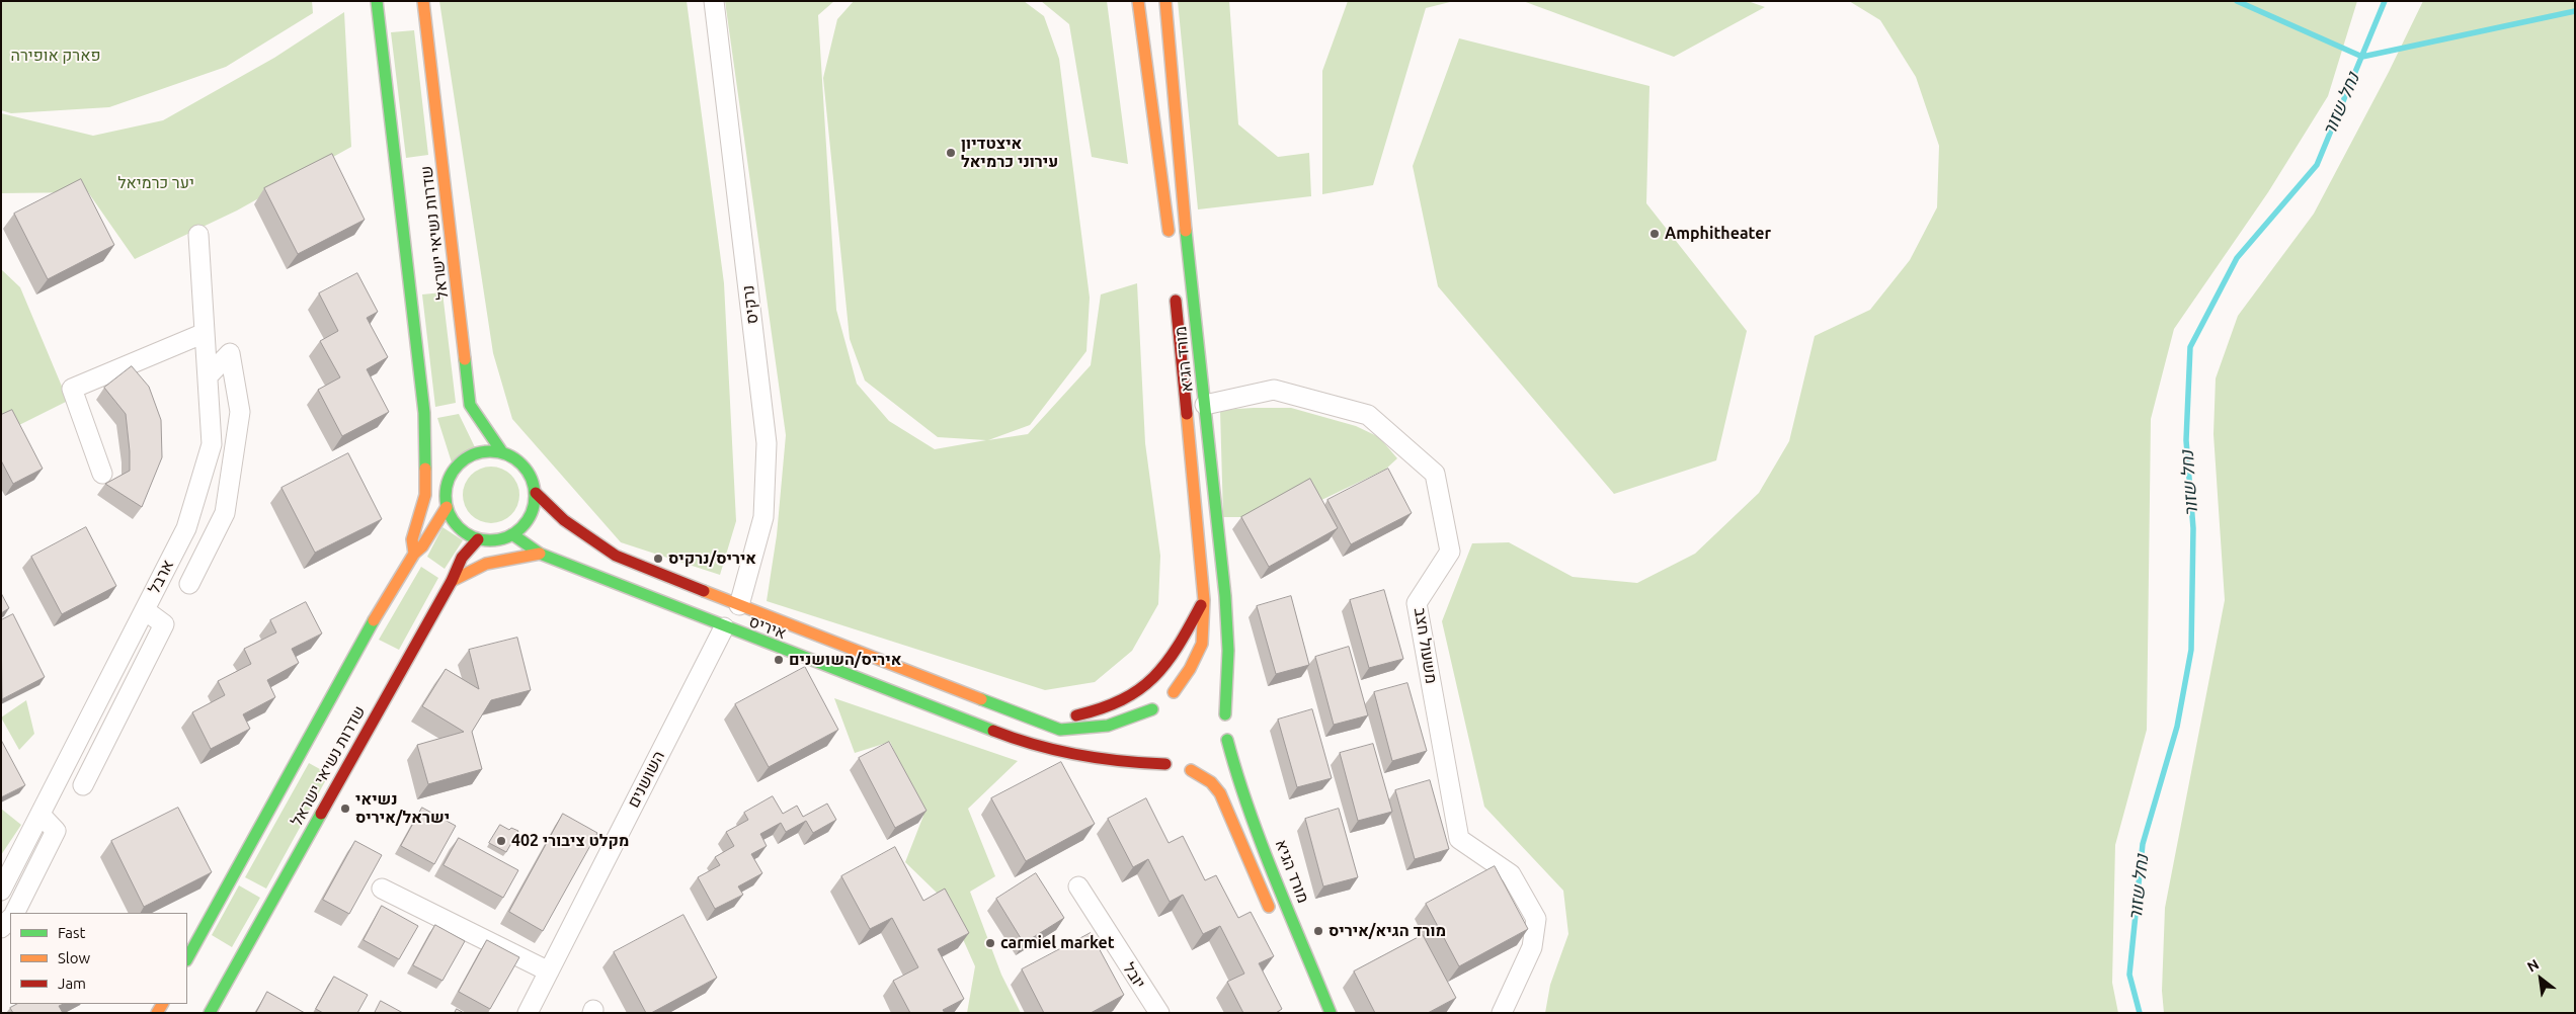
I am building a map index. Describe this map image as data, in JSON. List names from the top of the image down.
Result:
{
  "streets": {
    "street": [
      "שדרות נשיאי ישראל",
      "נרקיס",
      "מורד הגיא",
      "ארבל",
      "איריס",
      "משעול חצב",
      "השושנים",
      "יובל"
    ]
  },
  "crossings": [
    ["שדרות נשיאי ישראל", "איריס"],
    ["נרקיס", "איריס"],
    ["מורד הגיא", "איריס"],
    ["מורד הגיא", "משעול חצב"],
    ["איריס", "השושנים"]
  ],
  "water": ["נחל שזור"],
  "parks": ["פארק אופירה", "יער כרמיאל"],
  "places": [
    "איצטדיון עירוני כרמיאל",
    "Amphitheater",
    "איריס/נרקיס",
    "איריס/השושנים",
    "נשיאי ישראל/איריס",
    "מקלט ציבורי 402",
    "מורד הגיא/איריס",
    "carmiel market"
  ],
  "legend": ["Fast", "Slow", "Jam"],
  "north": "top left"
}
